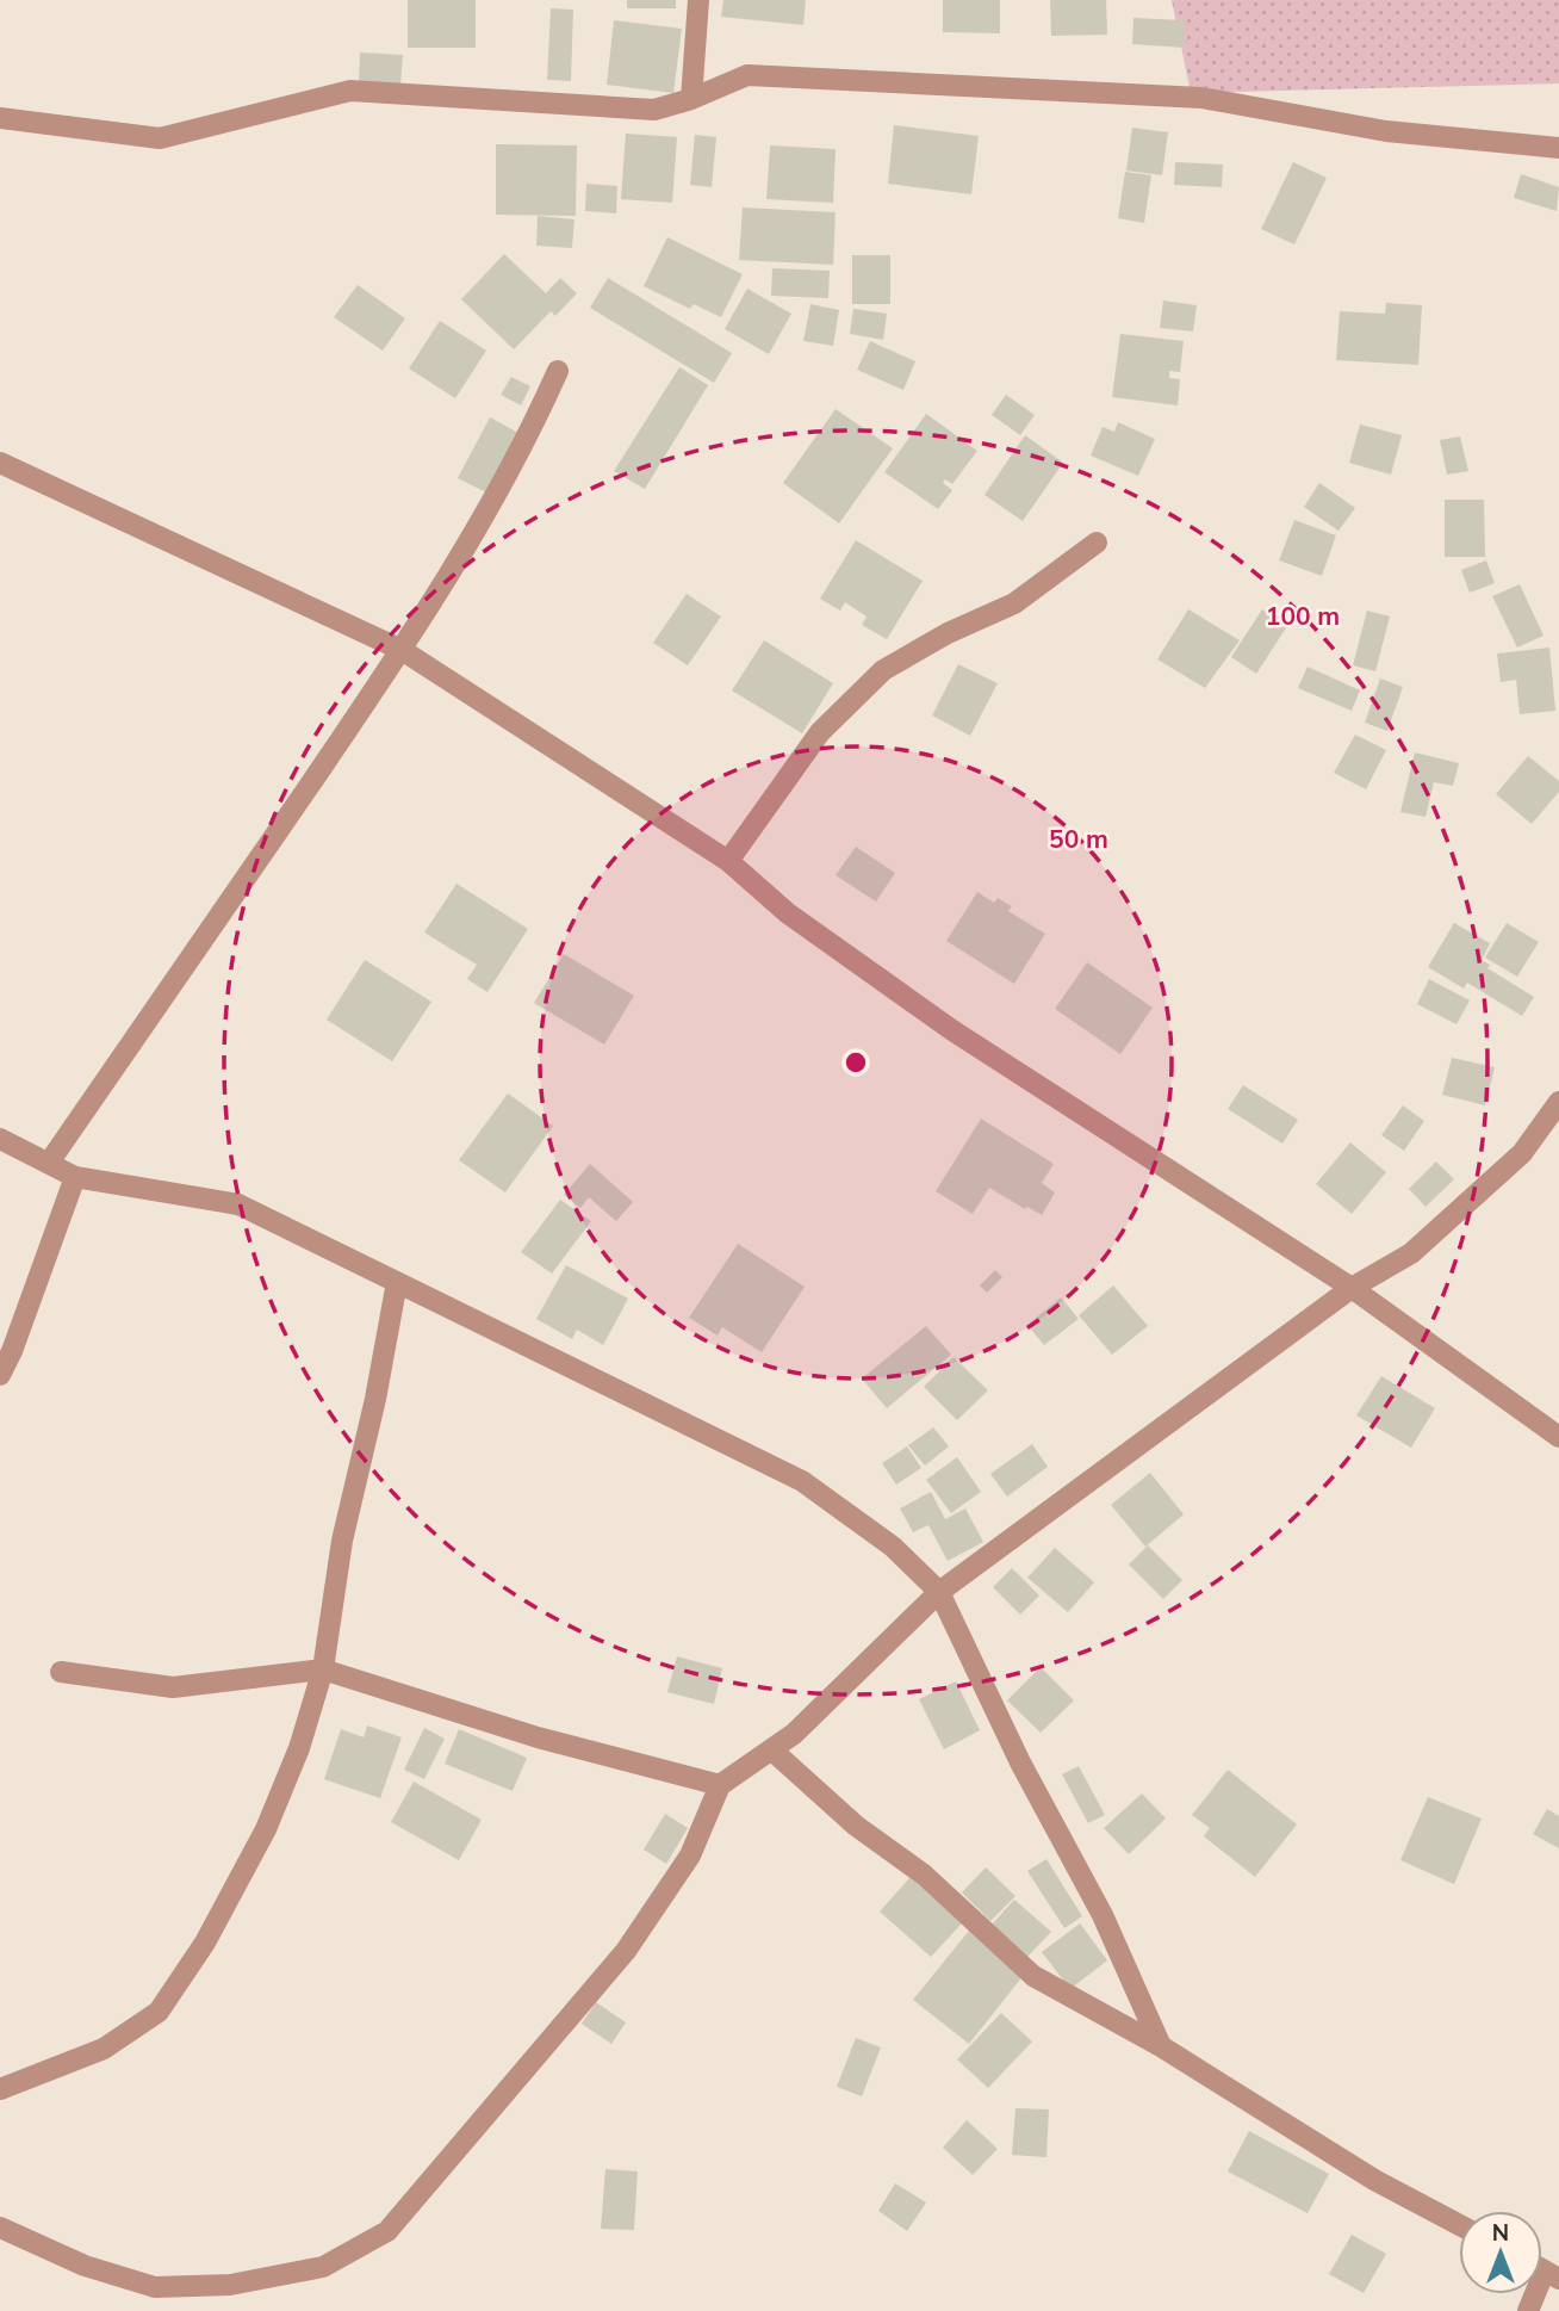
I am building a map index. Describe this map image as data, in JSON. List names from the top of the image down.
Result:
{
  "north": "top",
  "rings": ["100 m", "50 m"]
}
